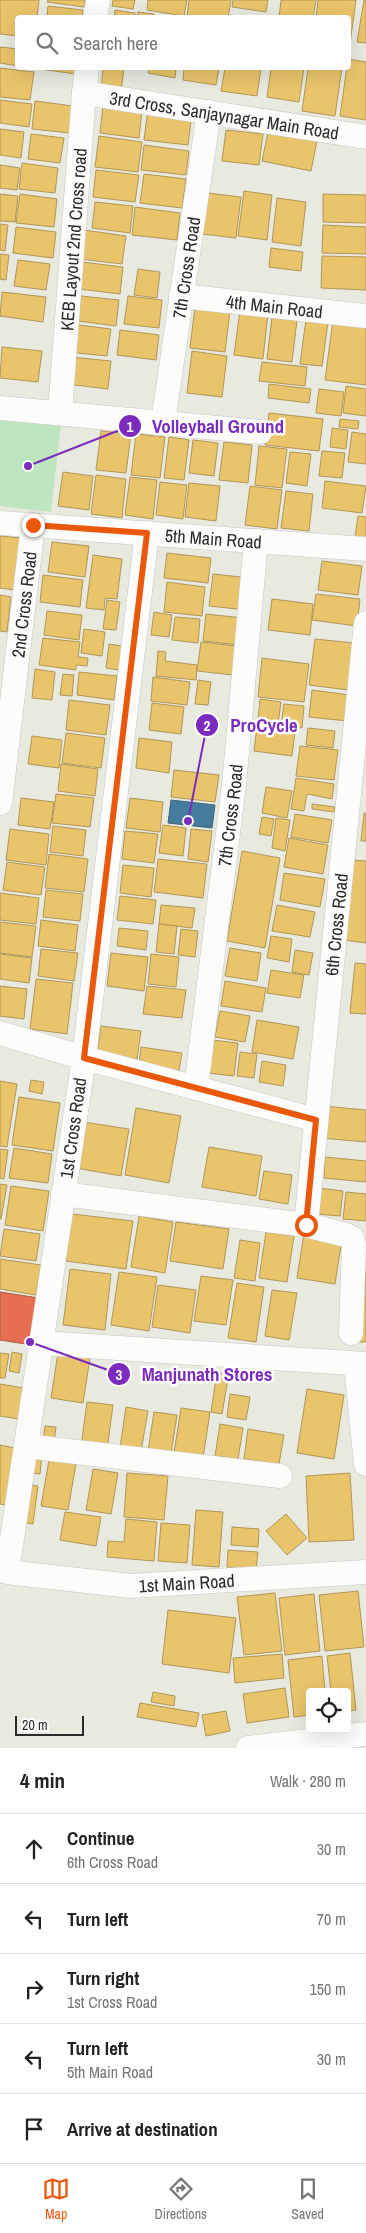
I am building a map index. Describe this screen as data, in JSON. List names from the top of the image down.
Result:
{
  "streets": {
    "street": [
      "3rd Cross, Sanjaynagar Main Road",
      "KEB Layout 2nd Cross road",
      "7th Cross Road",
      "4th Main Road",
      "5th Main Road",
      "2nd Cross Road",
      "6th Cross Road",
      "1st Cross Road",
      "1st Main Road"
    ]
  },
  "crossings": [
    ["3rd Cross, Sanjaynagar Main Road", "KEB Layout 2nd Cross road"],
    ["3rd Cross, Sanjaynagar Main Road", "7th Cross Road"],
    ["7th Cross Road", "4th Main Road"],
    ["7th Cross Road", "5th Main Road"],
    ["5th Main Road", "2nd Cross Road"],
    ["5th Main Road", "1st Cross Road"],
    ["1st Cross Road", "1st Main Road"]
  ],
  "places": ["Volleyball Ground", "ProCycle", "Manjunath Stores"],
  "scale_bar": "20 m",
  "page": {
    "search": "Search here",
    "scale": "20 m",
    "heading": ["4 min", "Walk · 280 m"],
    "list": [
      ["Continue", "6th Cross Road", "30 m"],
      ["Turn left", "70 m"],
      ["Turn right", "1st Cross Road", "150 m"],
      ["Turn left", "5th Main Road", "30 m"],
      "Arrive at destination"
    ],
    "nav": ["Map", "Directions", "Saved"]
  }
}
